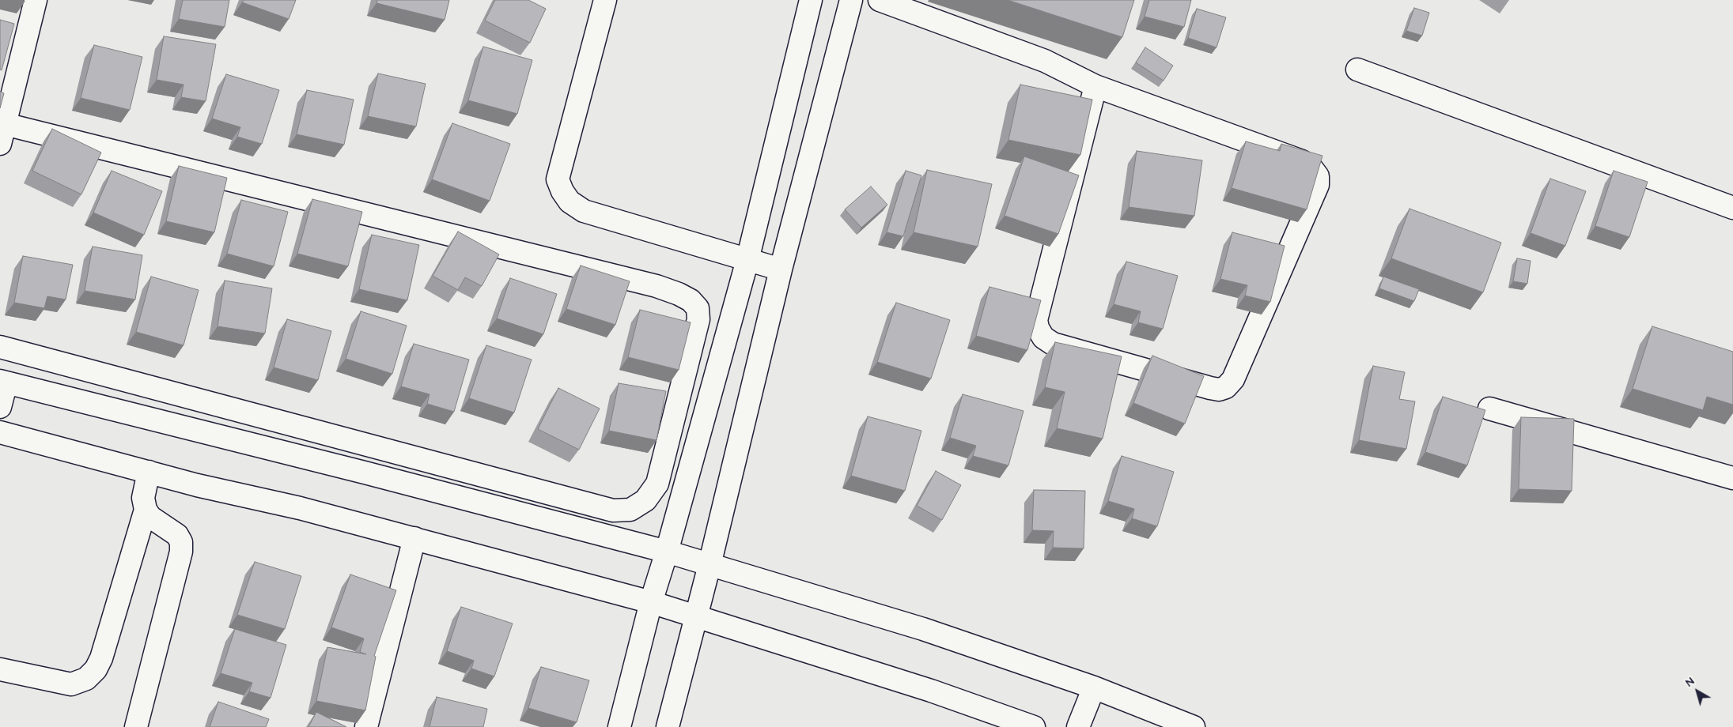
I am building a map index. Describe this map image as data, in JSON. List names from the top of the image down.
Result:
{
  "north": "top left"
}
